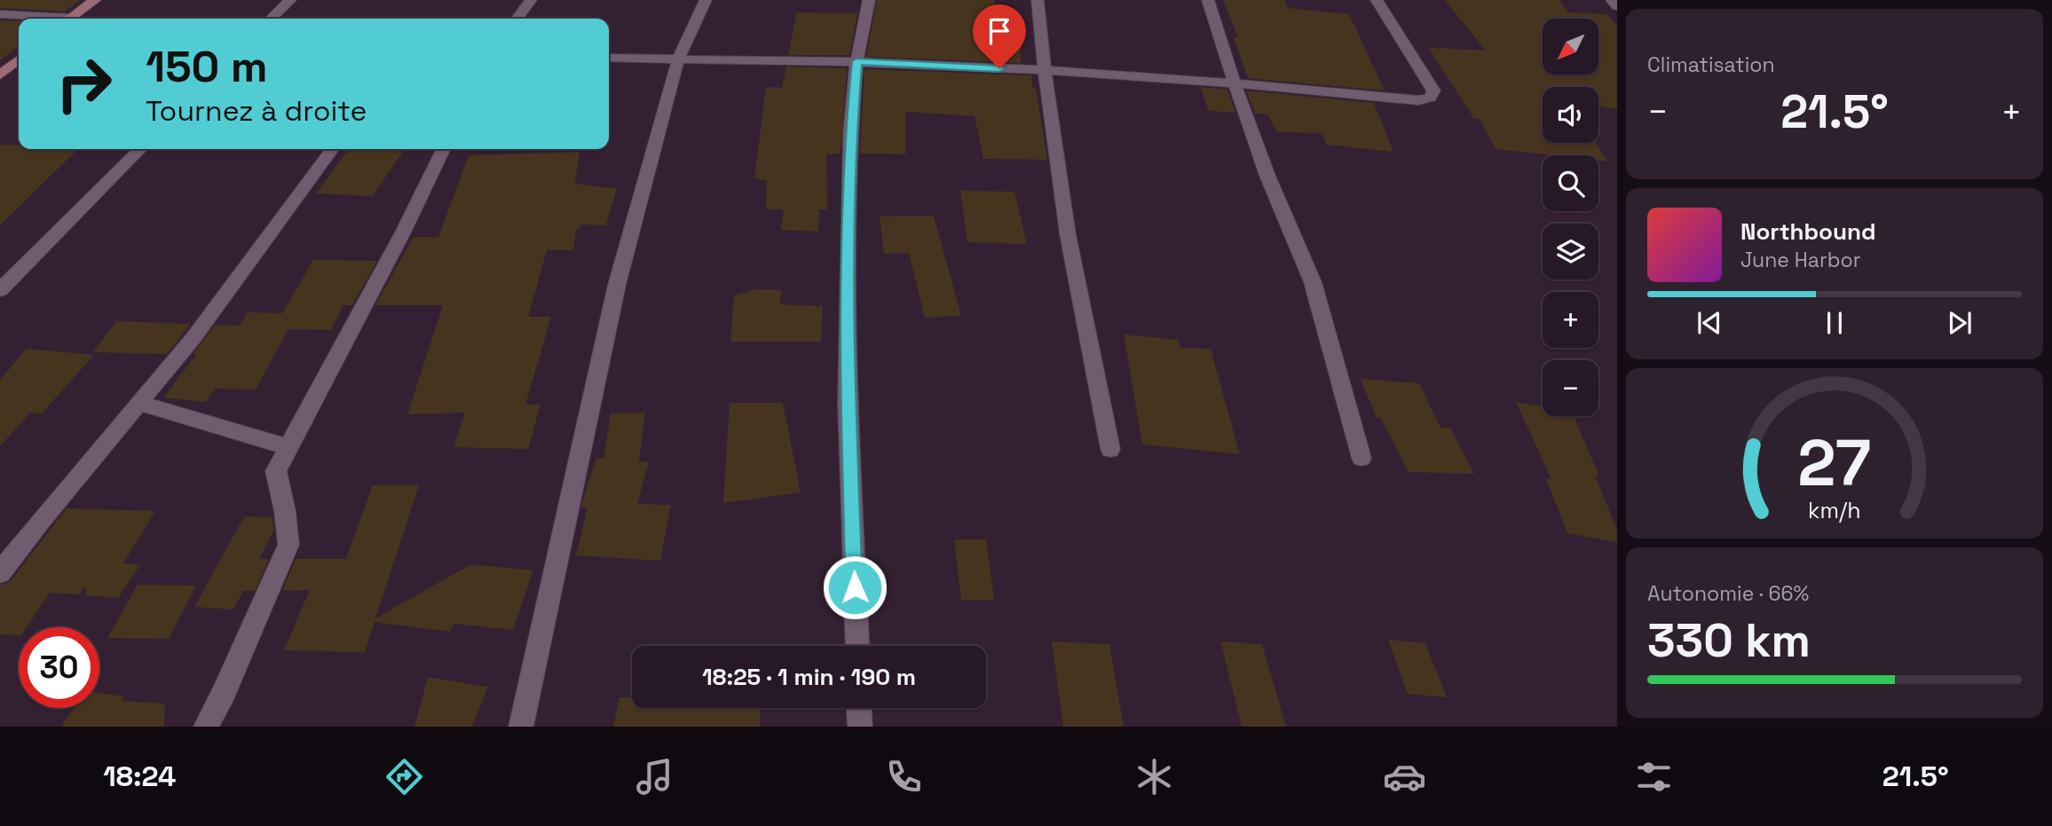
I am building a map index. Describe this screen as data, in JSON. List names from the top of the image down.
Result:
{
  "north": "bottom left",
  "page": {
    "tile": [
      "Climatisation",
      ["Autonomie · 66%", "330 km"]
    ],
    "map_buttons": ["+", "−"],
    "turn": ["150 m", "Tournez à droite"],
    "heat": ["−", "21.5°", "+"],
    "song": ["Northbound", "June Harbor"],
    "limit": "30",
    "trip": "18:25 · 1 min · 190 m",
    "tabs": ["18:24", "21.5°"],
    "gauge": ["27", "km/h"]
  }
}
